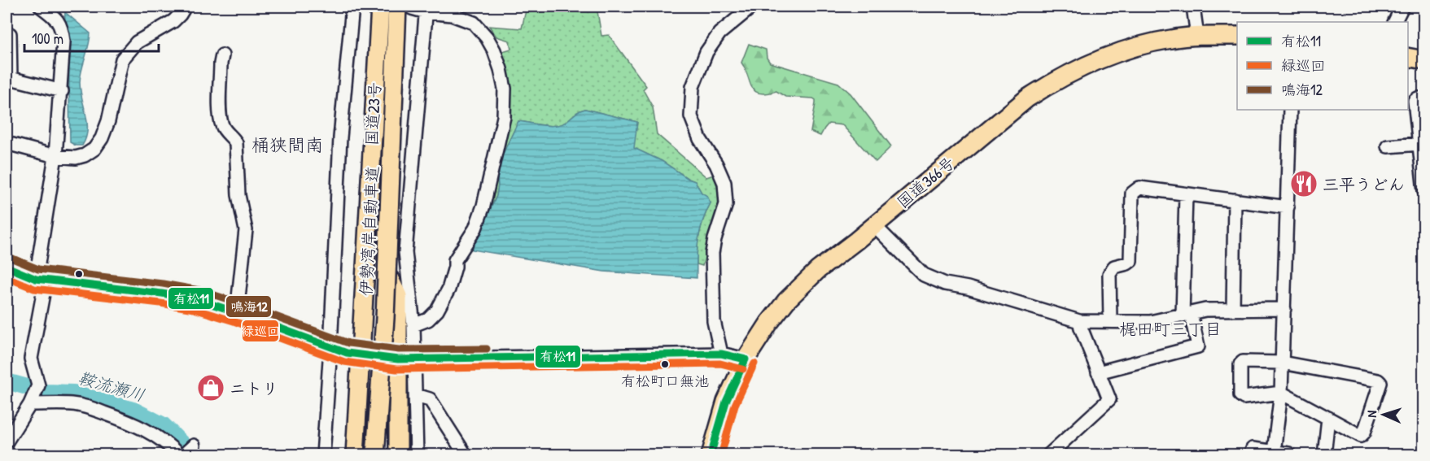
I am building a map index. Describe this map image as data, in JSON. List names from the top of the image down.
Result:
{
  "streets": {
    "highway": ["国道23号", "国道366号", "伊勢湾岸自動車道"]
  },
  "crossings": [
    ["国道23号", "伊勢湾岸自動車道"]
  ],
  "districts": ["桶狭間南", "梶田町三丁目"],
  "water": ["鞍流瀬川"],
  "places": {
    "restaurant": ["三平うどん"],
    "other": ["有松町口無池"],
    "shop": ["ニトリ"]
  },
  "lines": ["transit line 鳴海12", "transit line 有松11", "transit line 緑巡回"],
  "legend": ["有松11", "緑巡回", "鳴海12"],
  "scale_bar": "100 m",
  "north": "left"
}
